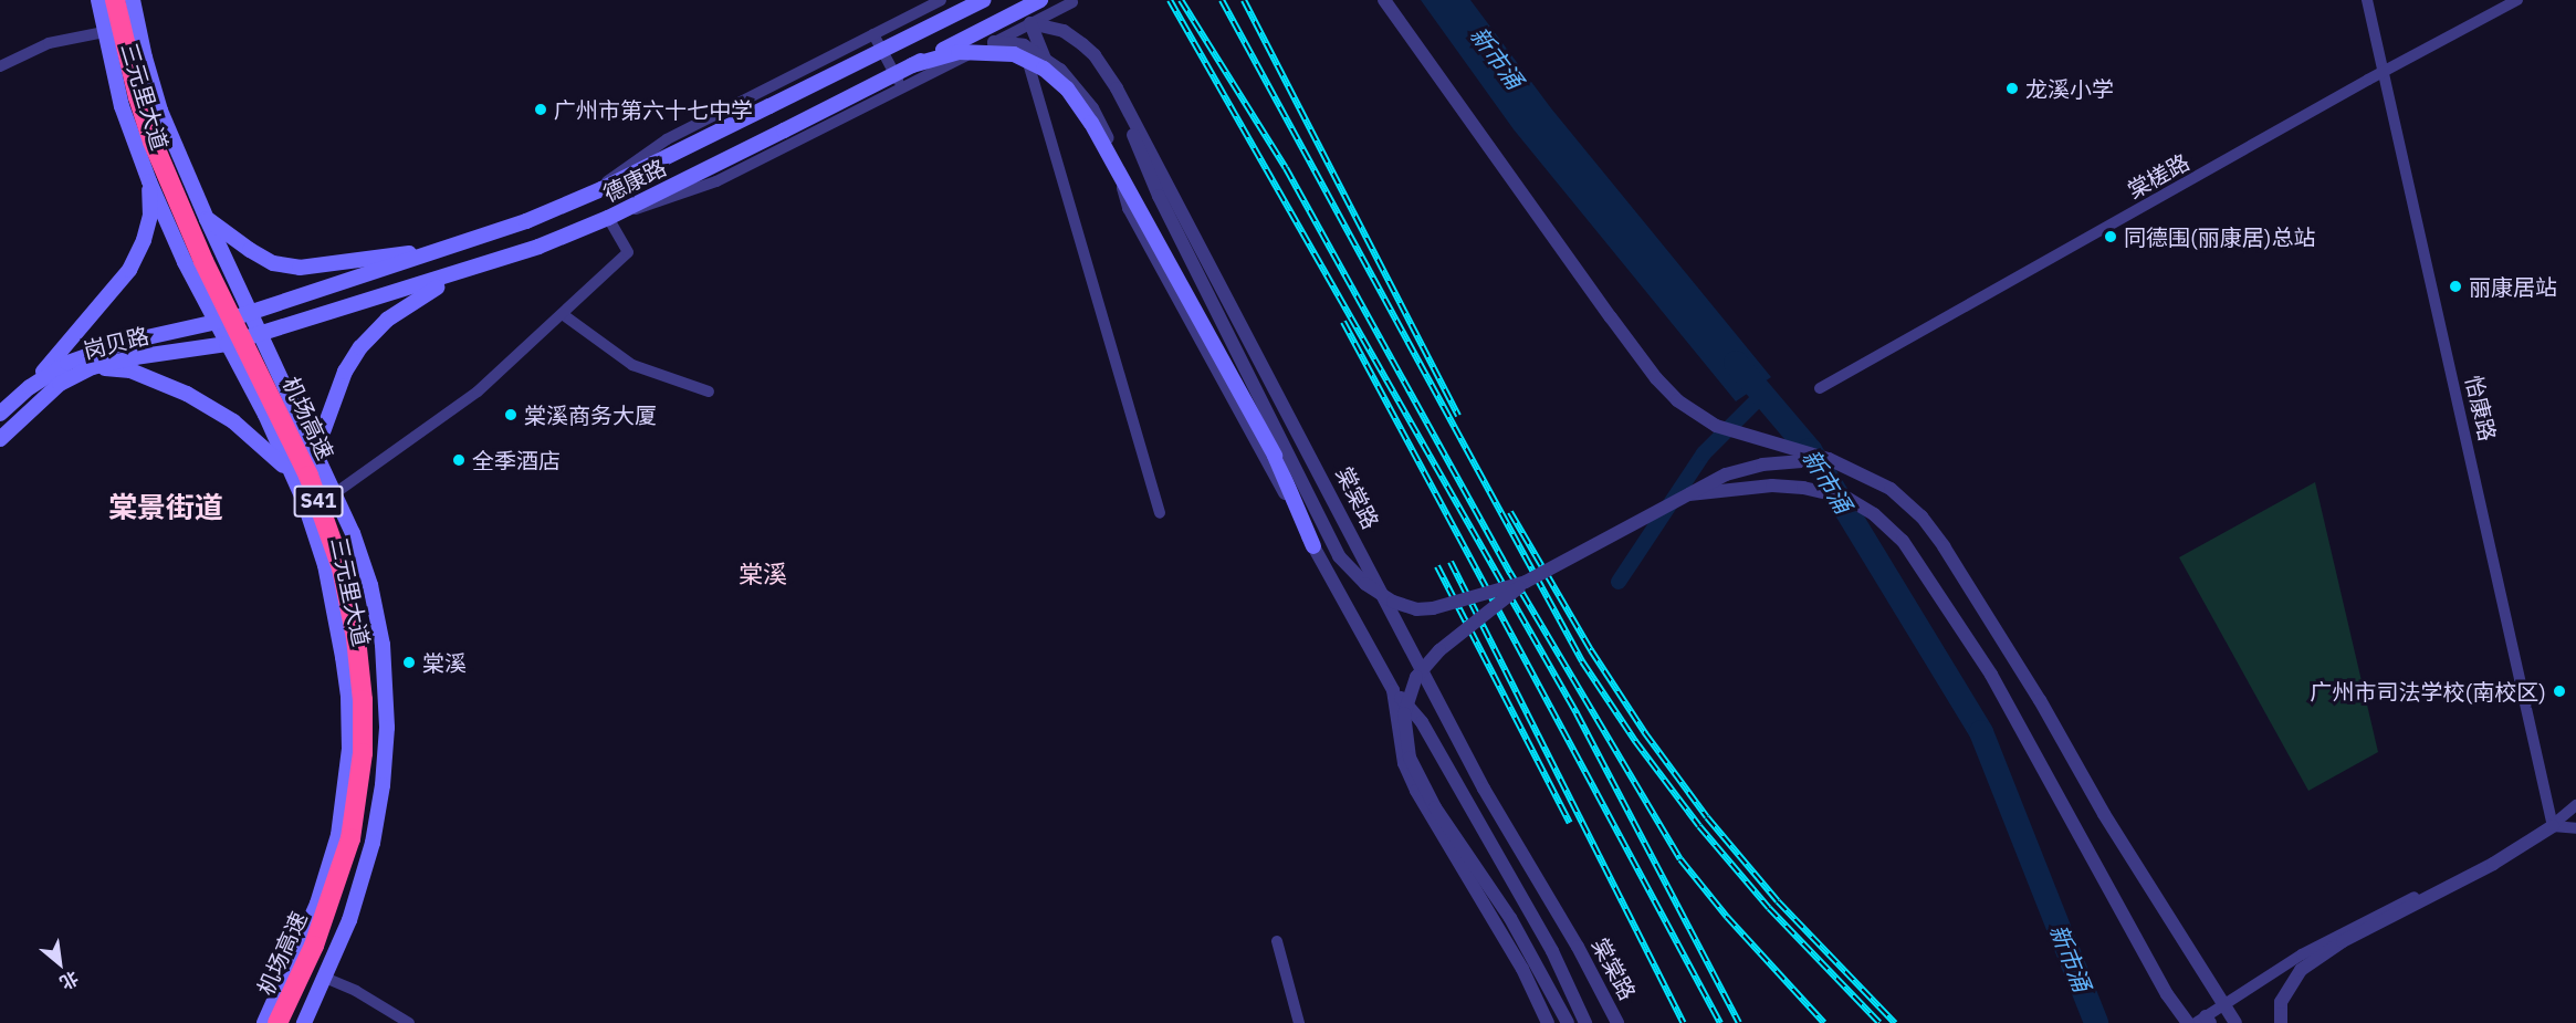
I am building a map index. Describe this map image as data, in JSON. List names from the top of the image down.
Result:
{
  "streets": {
    "highway": ["机场高速", "S41"],
    "main road": ["三元里大道", "德康路", "岗贝路"],
    "street": ["棠槎路", "怡康路", "棠棠路"]
  },
  "crossings": [
    ["三元里大道", "德康路"],
    ["三元里大道", "岗贝路"],
    ["棠槎路", "怡康路"],
    ["德康路", "岗贝路"]
  ],
  "districts": ["棠景街道", "棠溪"],
  "water": ["新市涌"],
  "places": [
    "龙溪小学",
    "广州市第六十七中学",
    "同德围(丽康居)总站",
    "丽康居站",
    "棠溪商务大厦",
    "全季酒店",
    "棠溪",
    "广州市司法学校(南校区)"
  ],
  "north": "bottom right"
}
